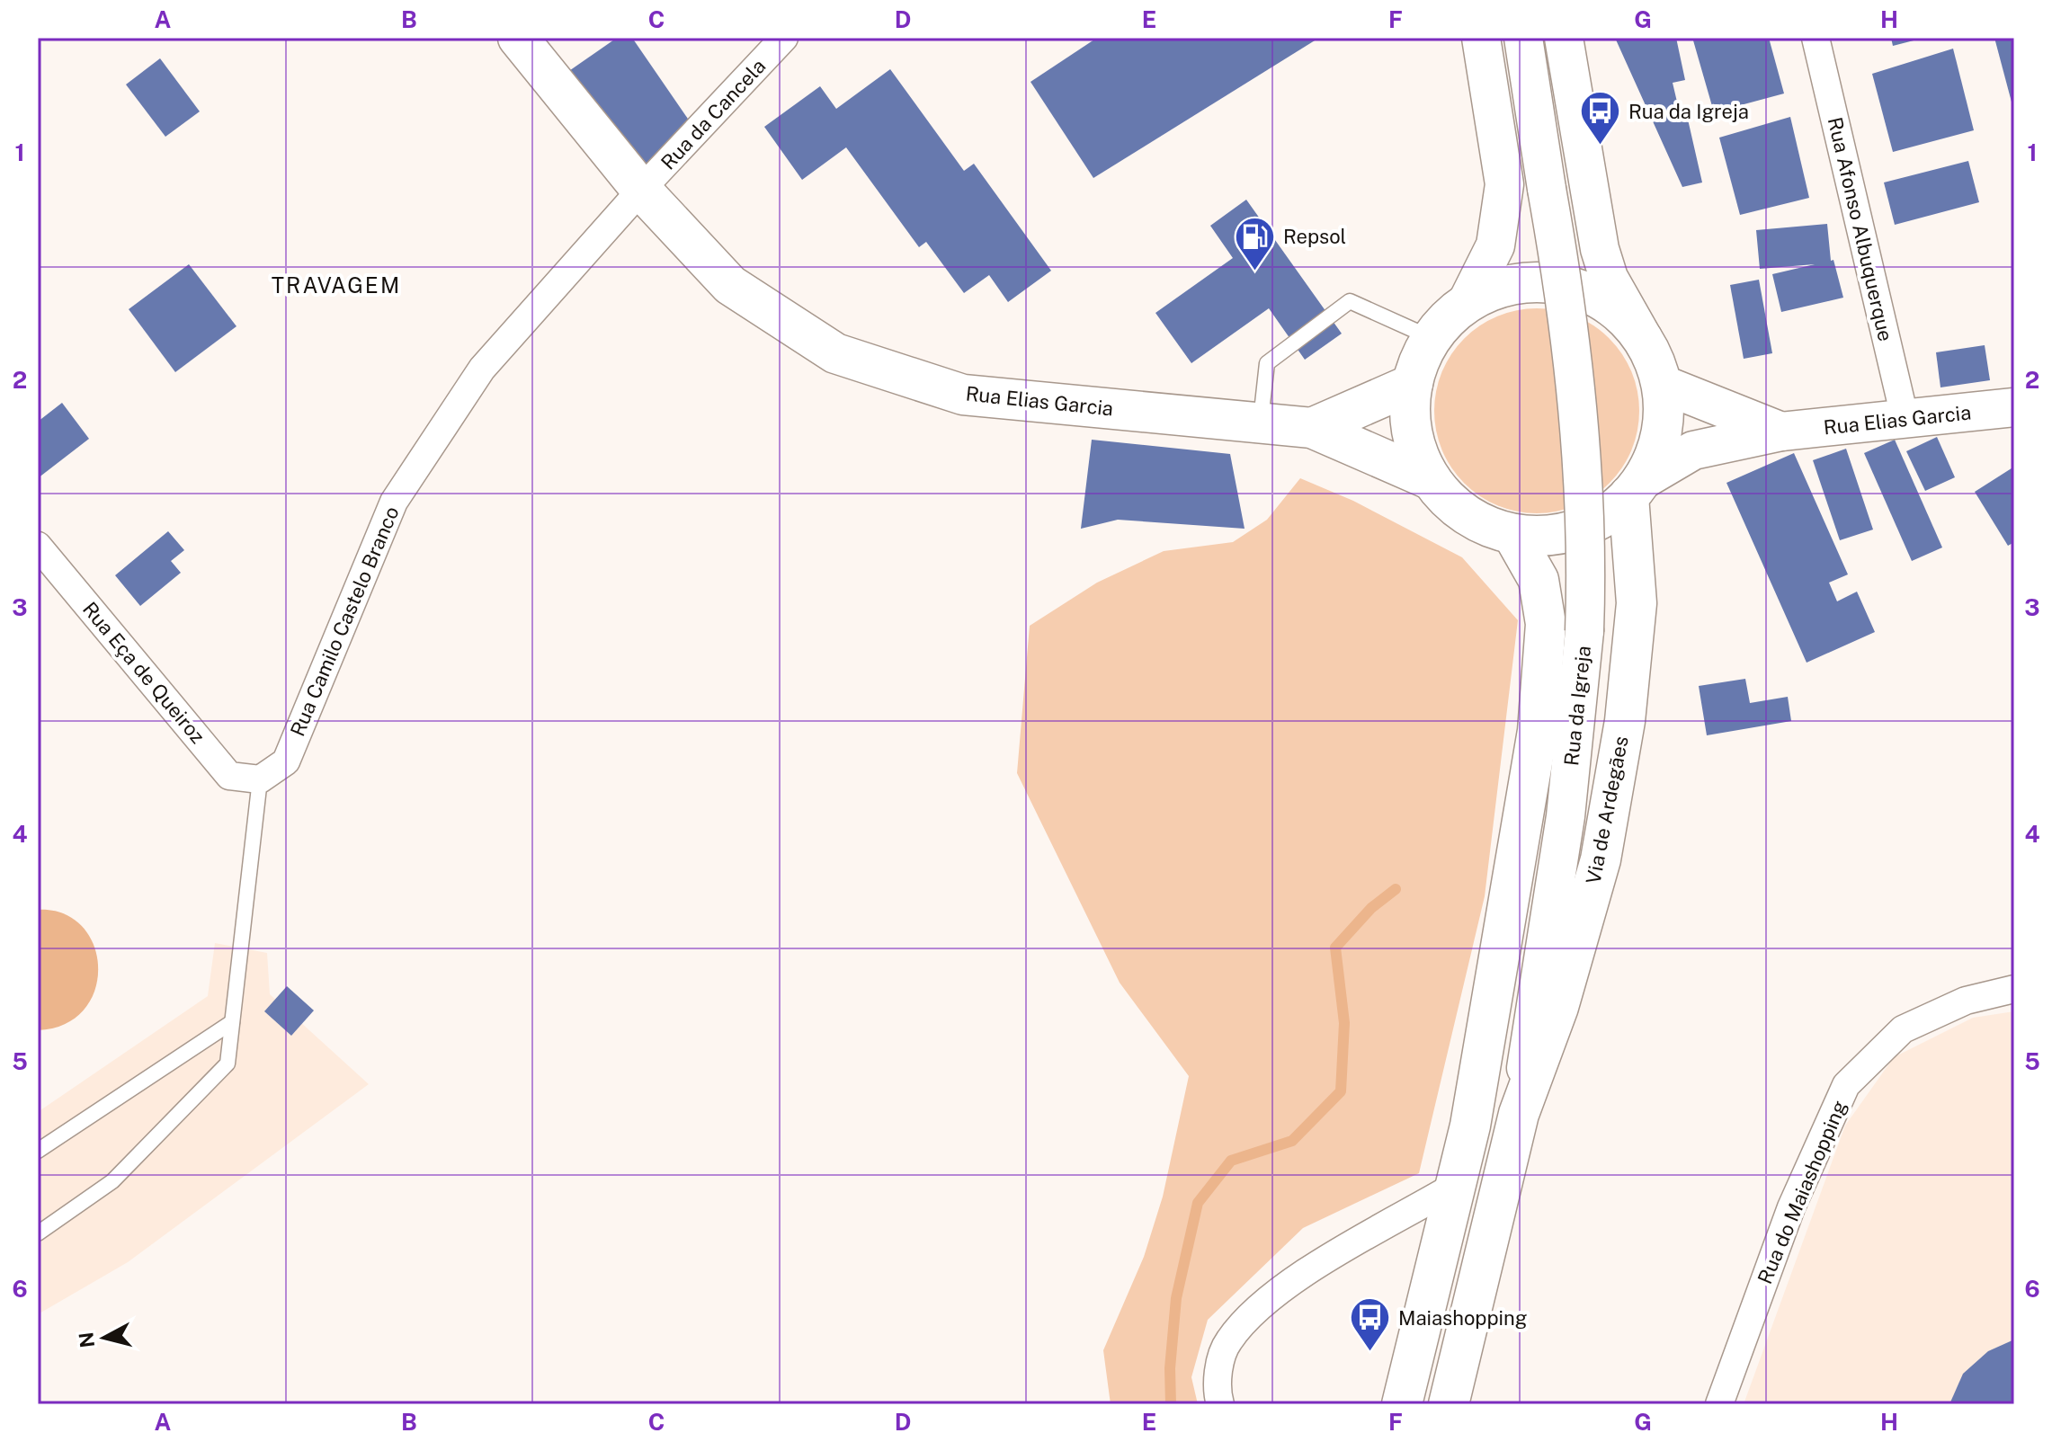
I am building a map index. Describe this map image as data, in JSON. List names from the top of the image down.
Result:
{
  "streets": {
    "main road": ["Rua Elias Garcia", "Rua da Igreja", "Via de Ardegães"],
    "street": [
      "Rua da Cancela",
      "Rua Afonso Albuquerque",
      "Rua Camilo Castelo Branco",
      "Rua Eça de Queiroz",
      "Rua do Maiashopping"
    ]
  },
  "crossings": [
    ["Rua da Cancela", "Rua Elias Garcia"],
    ["Rua da Cancela", "Rua Camilo Castelo Branco"],
    ["Rua Afonso Albuquerque", "Rua Elias Garcia"],
    ["Rua Elias Garcia", "Rua Camilo Castelo Branco"],
    ["Rua Elias Garcia", "Via de Ardegães"],
    ["Rua Camilo Castelo Branco", "Rua Eça de Queiroz"],
    ["Rua da Igreja", "Via de Ardegães"]
  ],
  "districts": ["TRAVAGEM"],
  "places": {
    "bus stop": ["Rua da Igreja", "Maiashopping"],
    "fuel station": ["Repsol"]
  },
  "north": "left",
  "grid": {
    "columns": [
      "A",
      "B",
      "C",
      "D",
      "E",
      "F",
      "G",
      "H"
    ],
    "rows": [
      "1",
      "2",
      "3",
      "4",
      "5",
      "6"
    ]
  }
}
